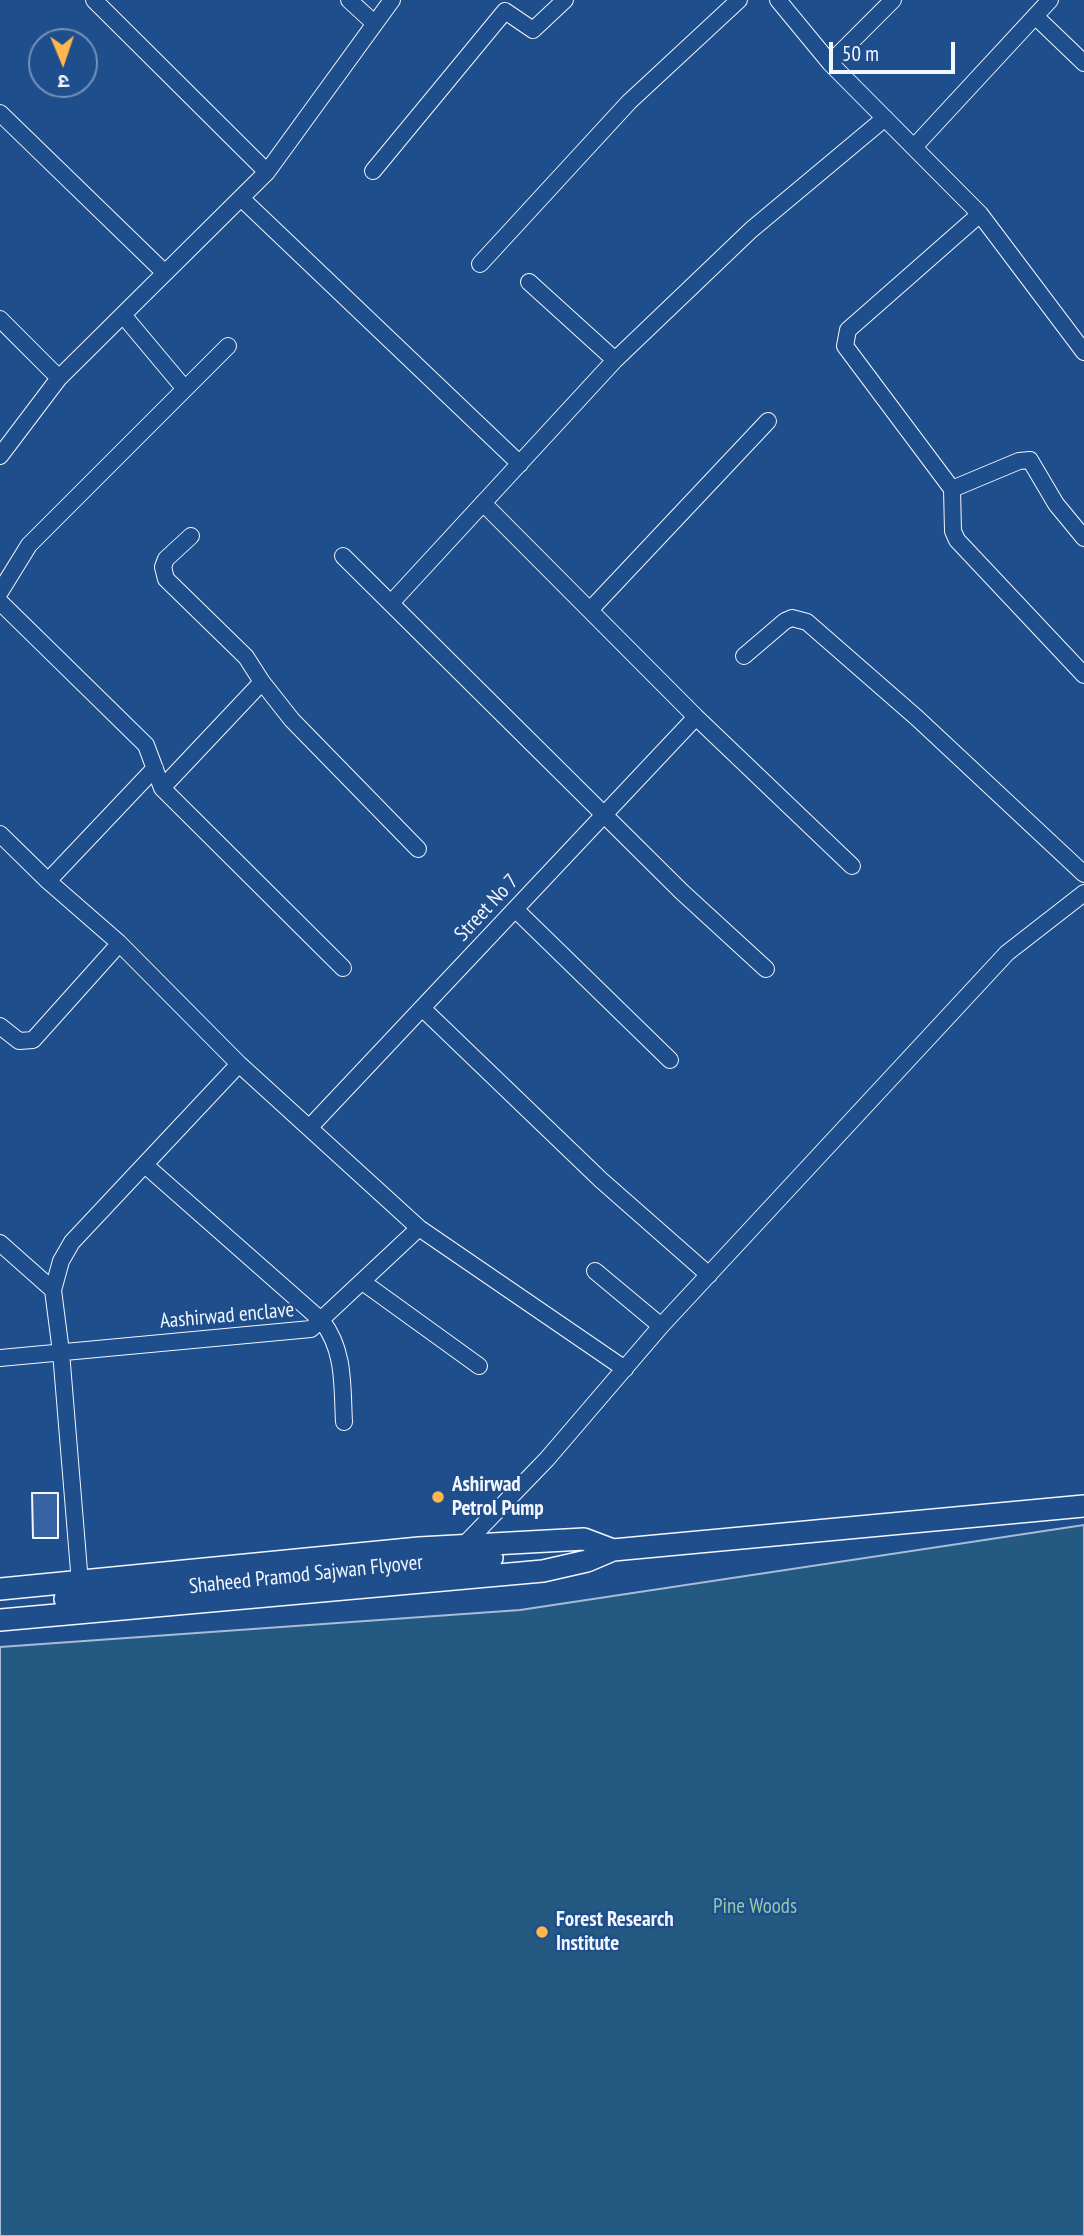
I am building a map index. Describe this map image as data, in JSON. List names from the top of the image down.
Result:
{
  "streets": {
    "street": ["Street No 7", "Aashirwad enclave", "Shaheed Pramod Sajwan Flyover"]
  },
  "parks": ["Pine Woods"],
  "places": ["Ashirwad Petrol Pump", "Forest Research Institute"],
  "scale_bar": "50 m",
  "north": "bottom"
}
